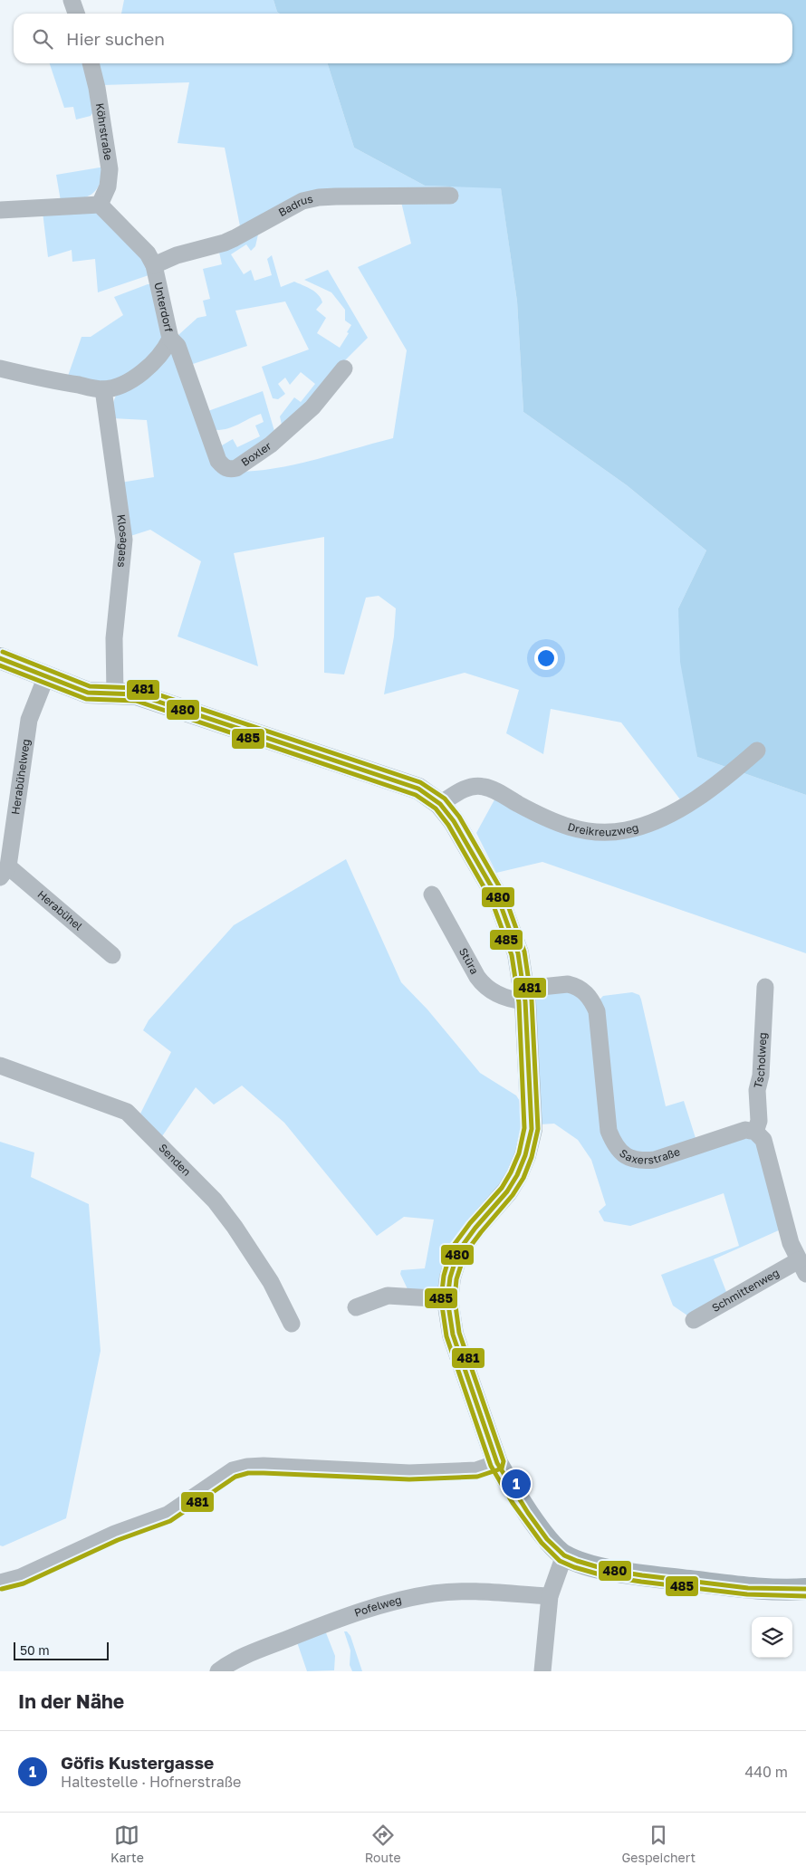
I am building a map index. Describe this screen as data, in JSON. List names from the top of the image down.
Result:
{
  "streets": {
    "street": [
      "Köhrstraße",
      "Badrus",
      "Unterdorf",
      "Boxler",
      "Klosagass",
      "Herabühelweg",
      "Dreikreuzweg",
      "Herabühel",
      "Stüra",
      "Tscholweg",
      "Saxerstraße",
      "Senden",
      "Schmittenweg",
      "Pofelweg"
    ]
  },
  "crossings": [
    ["Köhrstraße", "Unterdorf"],
    ["Badrus", "Unterdorf"],
    ["Unterdorf", "Boxler"],
    ["Unterdorf", "Klosagass"],
    ["Herabühelweg", "Herabühel"],
    ["Stüra", "Saxerstraße"],
    ["Tscholweg", "Saxerstraße"]
  ],
  "lines": ["transit line 481", "transit line 480", "transit line 485"],
  "scale_bar": "50 m",
  "page": {
    "search": "Hier suchen",
    "pins": "1",
    "scale": "50 m",
    "heading": "In der Nähe",
    "list": [
      {
        "mark": "1",
        "name": "Göfis Kustergasse",
        "note": "Haltestelle · Hofnerstraße",
        "value": "440 m"
      }
    ],
    "nav": ["Karte", "Route", "Gespeichert"]
  }
}
